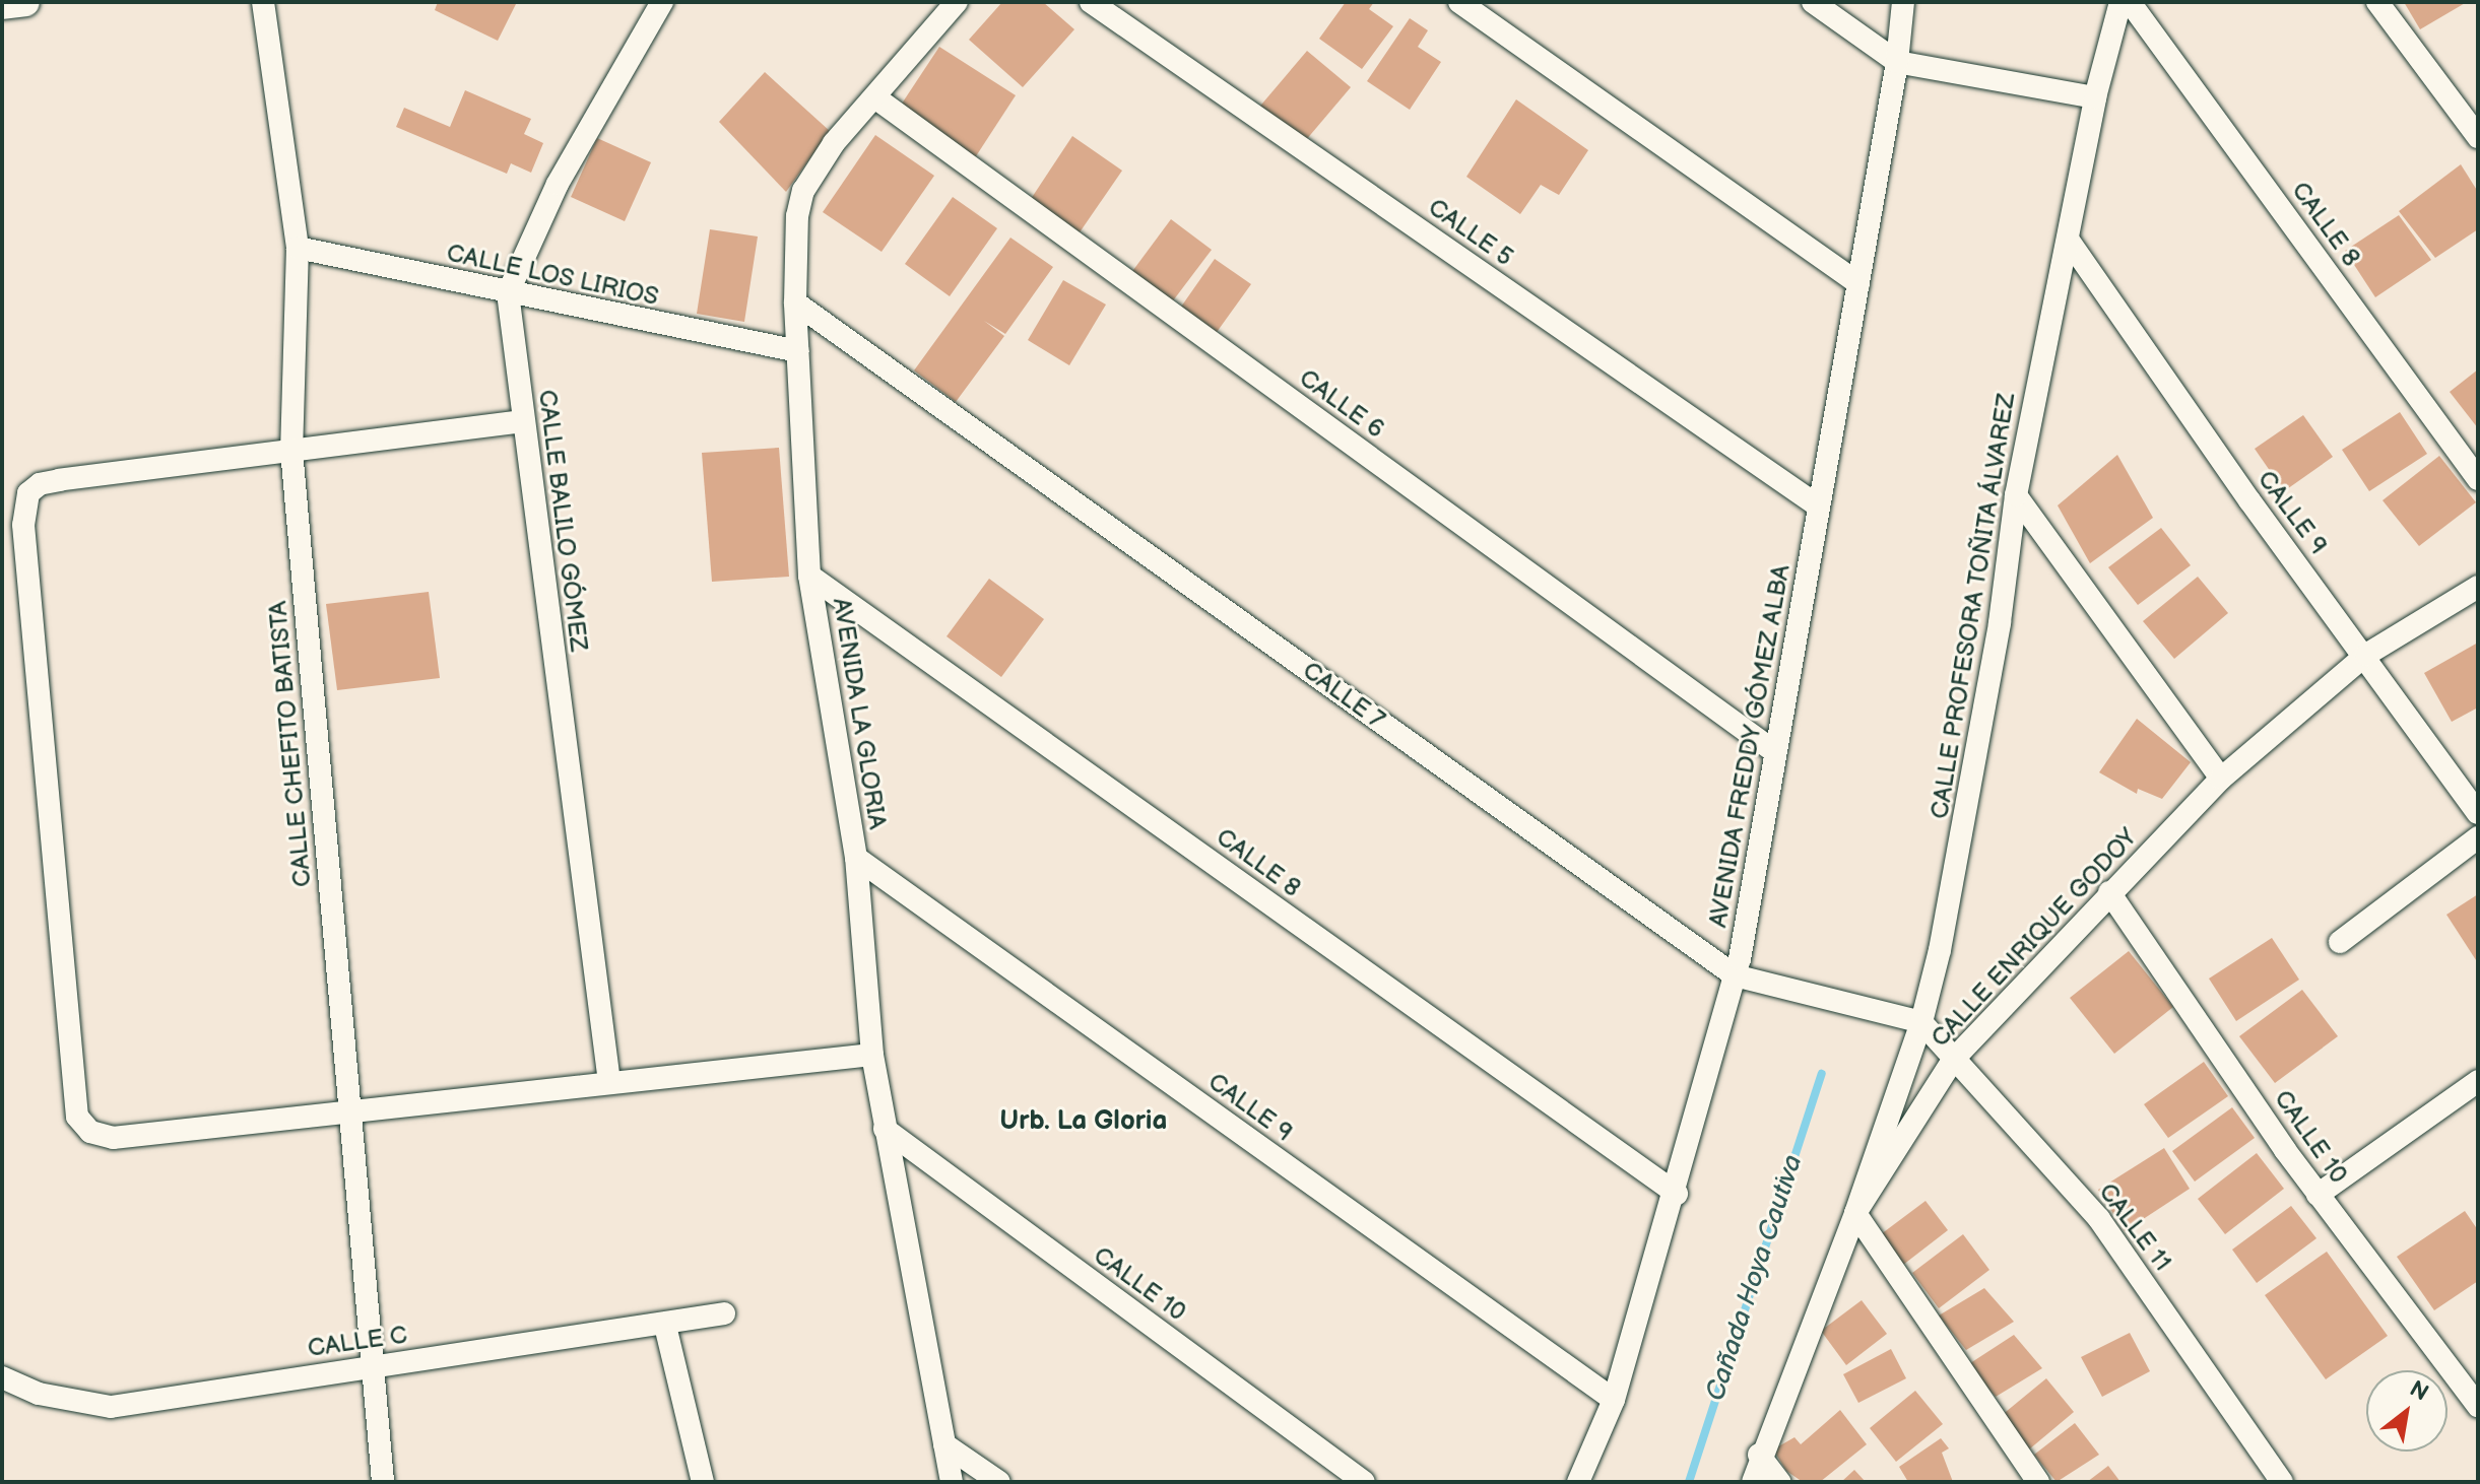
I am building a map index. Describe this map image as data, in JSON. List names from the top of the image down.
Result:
{
  "streets": {
    "street": [
      "CALLE 8",
      "CALLE 5",
      "CALLE LOS LIRIOS",
      "CALLE 6",
      "CALLE 9",
      "CALLE BALILO GÓMEZ",
      "CALLE PROFESORA TOÑITA ÁLVAREZ",
      "CALLE 7",
      "AVENIDA LA GLORIA",
      "CALLE CHEFITO BATISTA",
      "AVENIDA FREDDY GÓMEZ ALBA",
      "CALLE ENRIQUE GODOY",
      "CALLE 10",
      "CALLE 11",
      "CALLE C"
    ]
  },
  "crossings": [
    ["CALLE 8", "AVENIDA LA GLORIA"],
    ["CALLE 8", "AVENIDA FREDDY GÓMEZ ALBA"],
    ["CALLE 5", "AVENIDA FREDDY GÓMEZ ALBA"],
    ["CALLE LOS LIRIOS", "CALLE BALILO GÓMEZ"],
    ["CALLE LOS LIRIOS", "AVENIDA LA GLORIA"],
    ["CALLE LOS LIRIOS", "CALLE CHEFITO BATISTA"],
    ["CALLE 6", "AVENIDA LA GLORIA"],
    ["CALLE 6", "AVENIDA FREDDY GÓMEZ ALBA"],
    ["CALLE 9", "CALLE PROFESORA TOÑITA ÁLVAREZ"],
    ["CALLE 9", "AVENIDA LA GLORIA"],
    ["CALLE 9", "AVENIDA FREDDY GÓMEZ ALBA"],
    ["CALLE 9", "CALLE ENRIQUE GODOY"],
    ["CALLE PROFESORA TOÑITA ÁLVAREZ", "CALLE 7"],
    ["CALLE PROFESORA TOÑITA ÁLVAREZ", "CALLE ENRIQUE GODOY"],
    ["CALLE PROFESORA TOÑITA ÁLVAREZ", "CALLE 11"],
    ["CALLE 7", "AVENIDA LA GLORIA"],
    ["CALLE 7", "AVENIDA FREDDY GÓMEZ ALBA"],
    ["CALLE 7", "CALLE 11"],
    ["AVENIDA LA GLORIA", "CALLE 10"],
    ["CALLE CHEFITO BATISTA", "CALLE C"],
    ["CALLE ENRIQUE GODOY", "CALLE 10"],
    ["CALLE ENRIQUE GODOY", "CALLE 11"]
  ],
  "districts": ["Urb. La Gloria"],
  "water": ["Cañada Hoya Cautiva"],
  "north": "top right"
}
